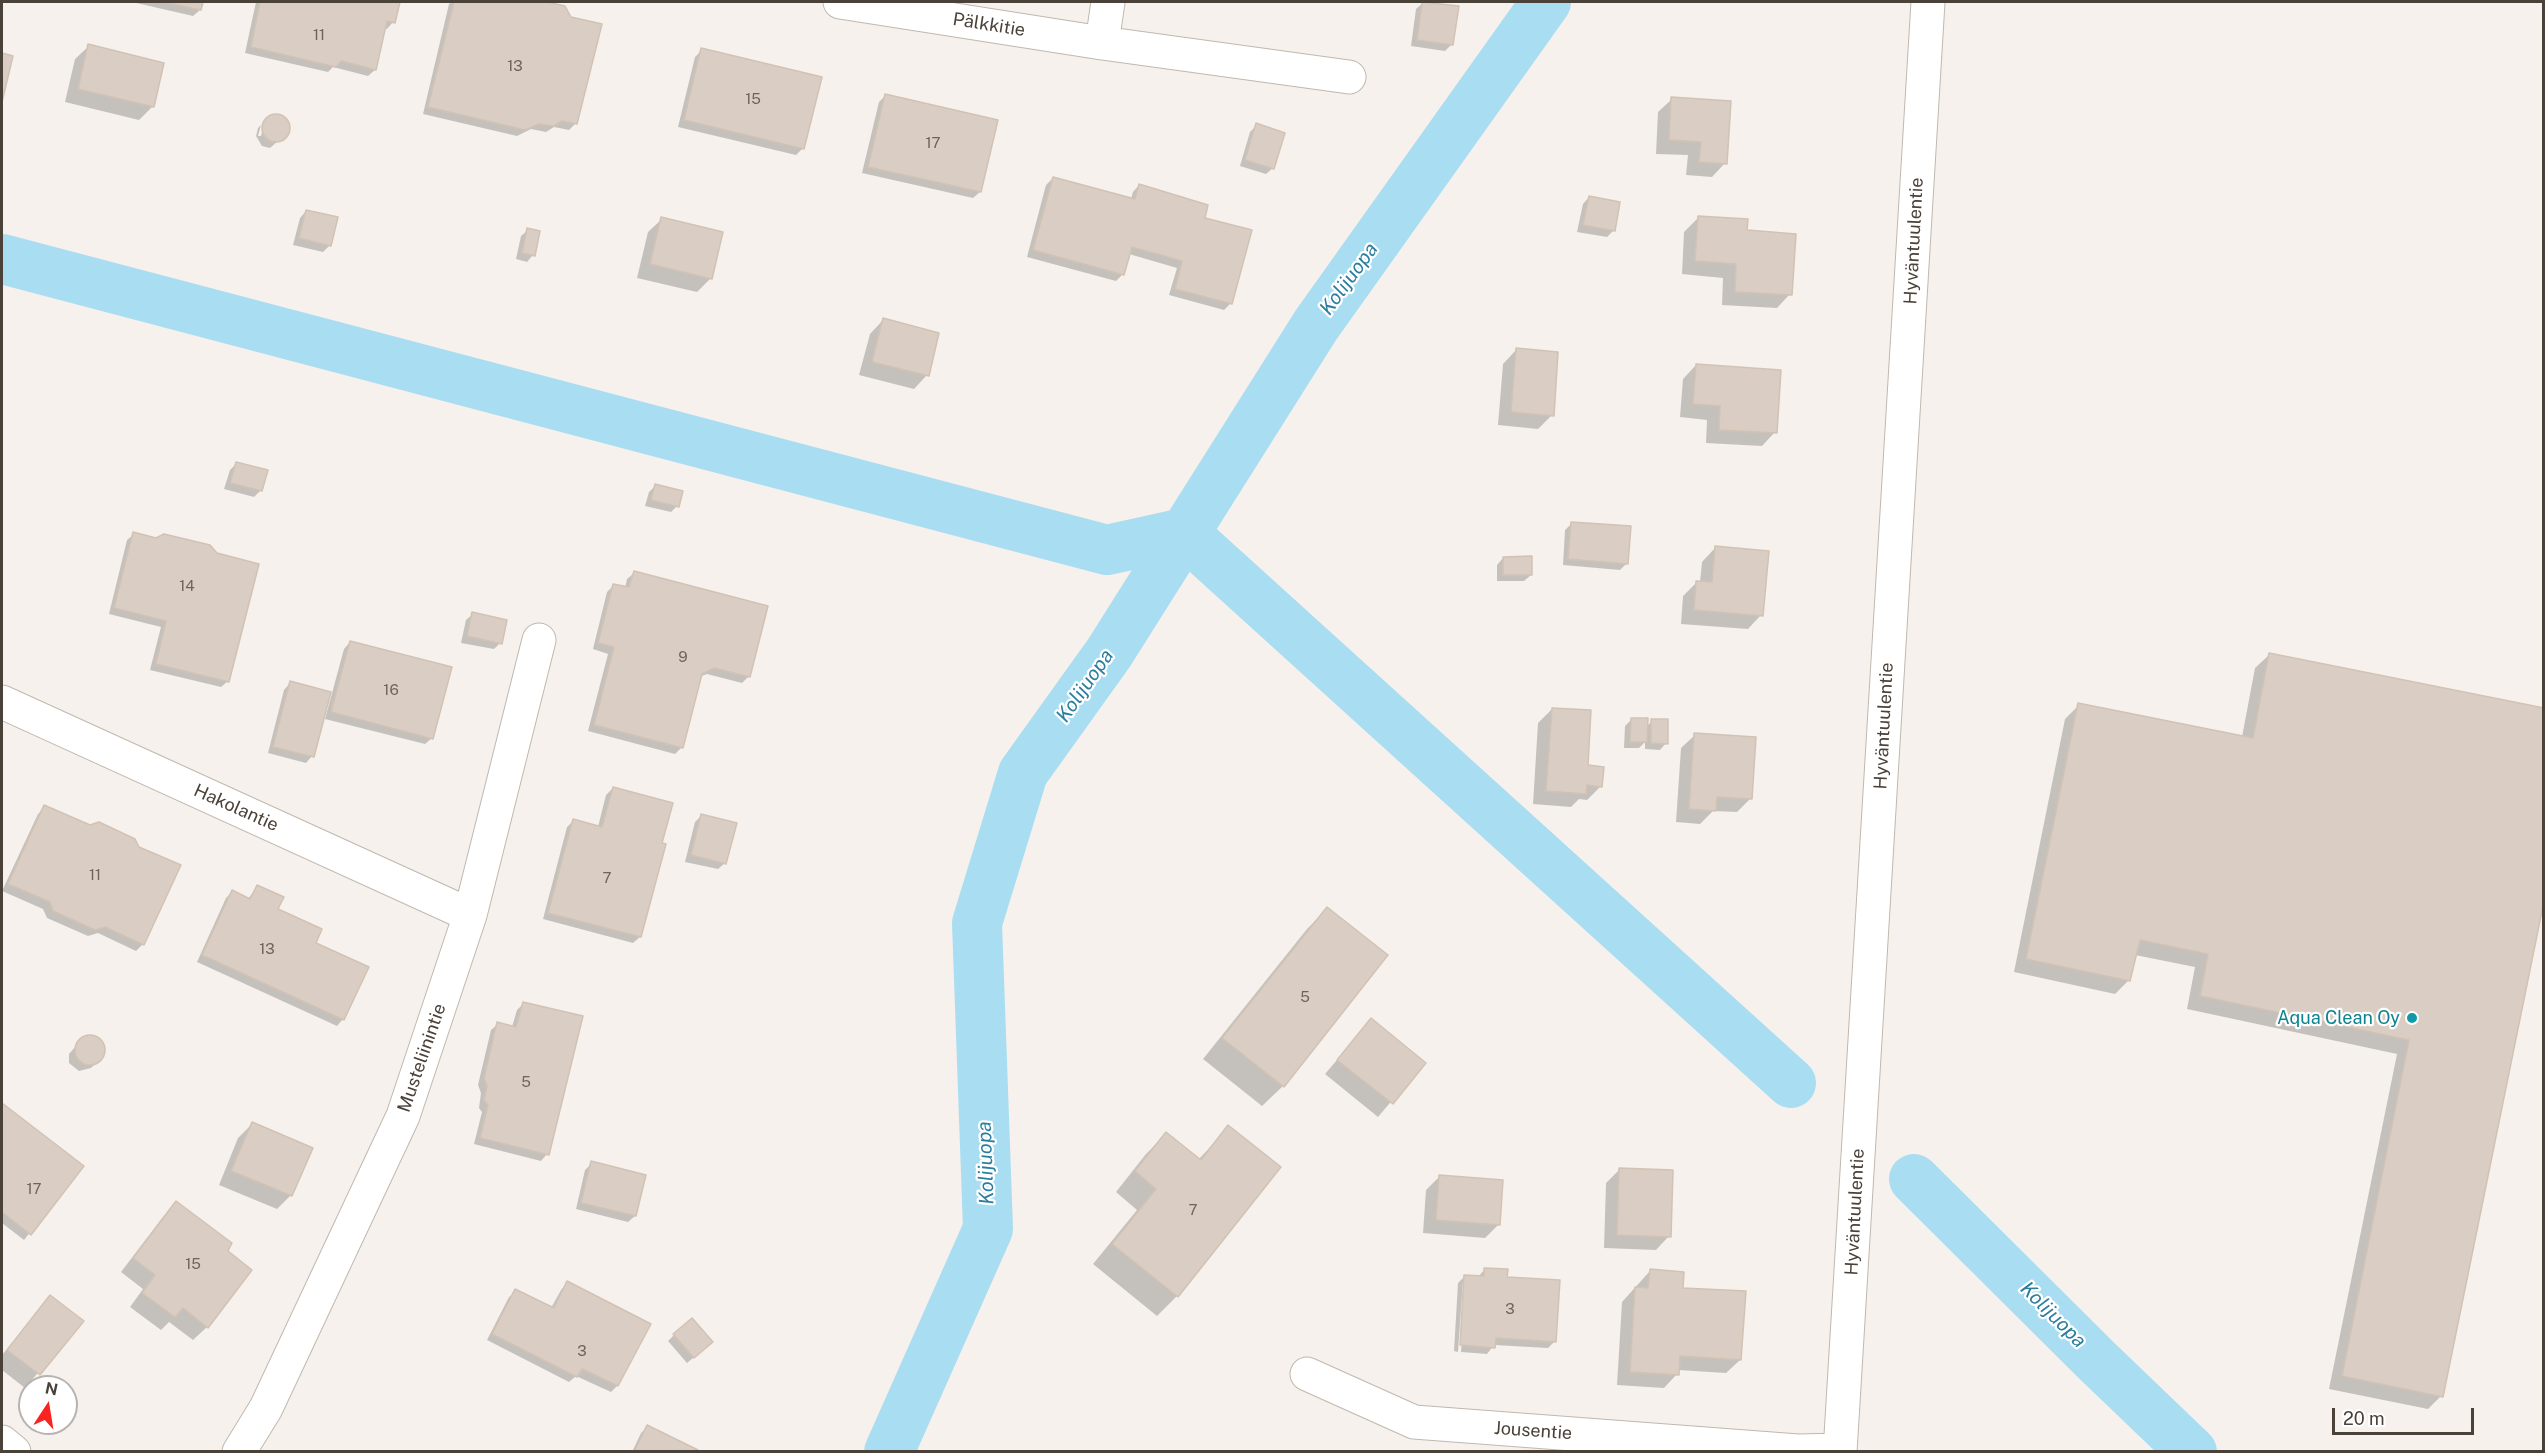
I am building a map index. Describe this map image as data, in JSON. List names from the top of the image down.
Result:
{
  "streets": {
    "street": [
      "Pälkkitie",
      "Hyväntuulentie",
      "Hakolantie",
      "Musteliinintie",
      "Jousentie"
    ]
  },
  "crossings": [
    ["Hyväntuulentie", "Jousentie"],
    ["Hakolantie", "Musteliinintie"]
  ],
  "water": ["Kolijuopa"],
  "places": ["Aqua Clean Oy"],
  "house_numbers": [
    "11",
    "13",
    "15",
    "17",
    "14",
    "9",
    "16",
    "11",
    "7",
    "13",
    "5",
    "5",
    "17",
    "7",
    "15",
    "3",
    "3"
  ],
  "scale_bar": "20 m",
  "north": "top"
}
